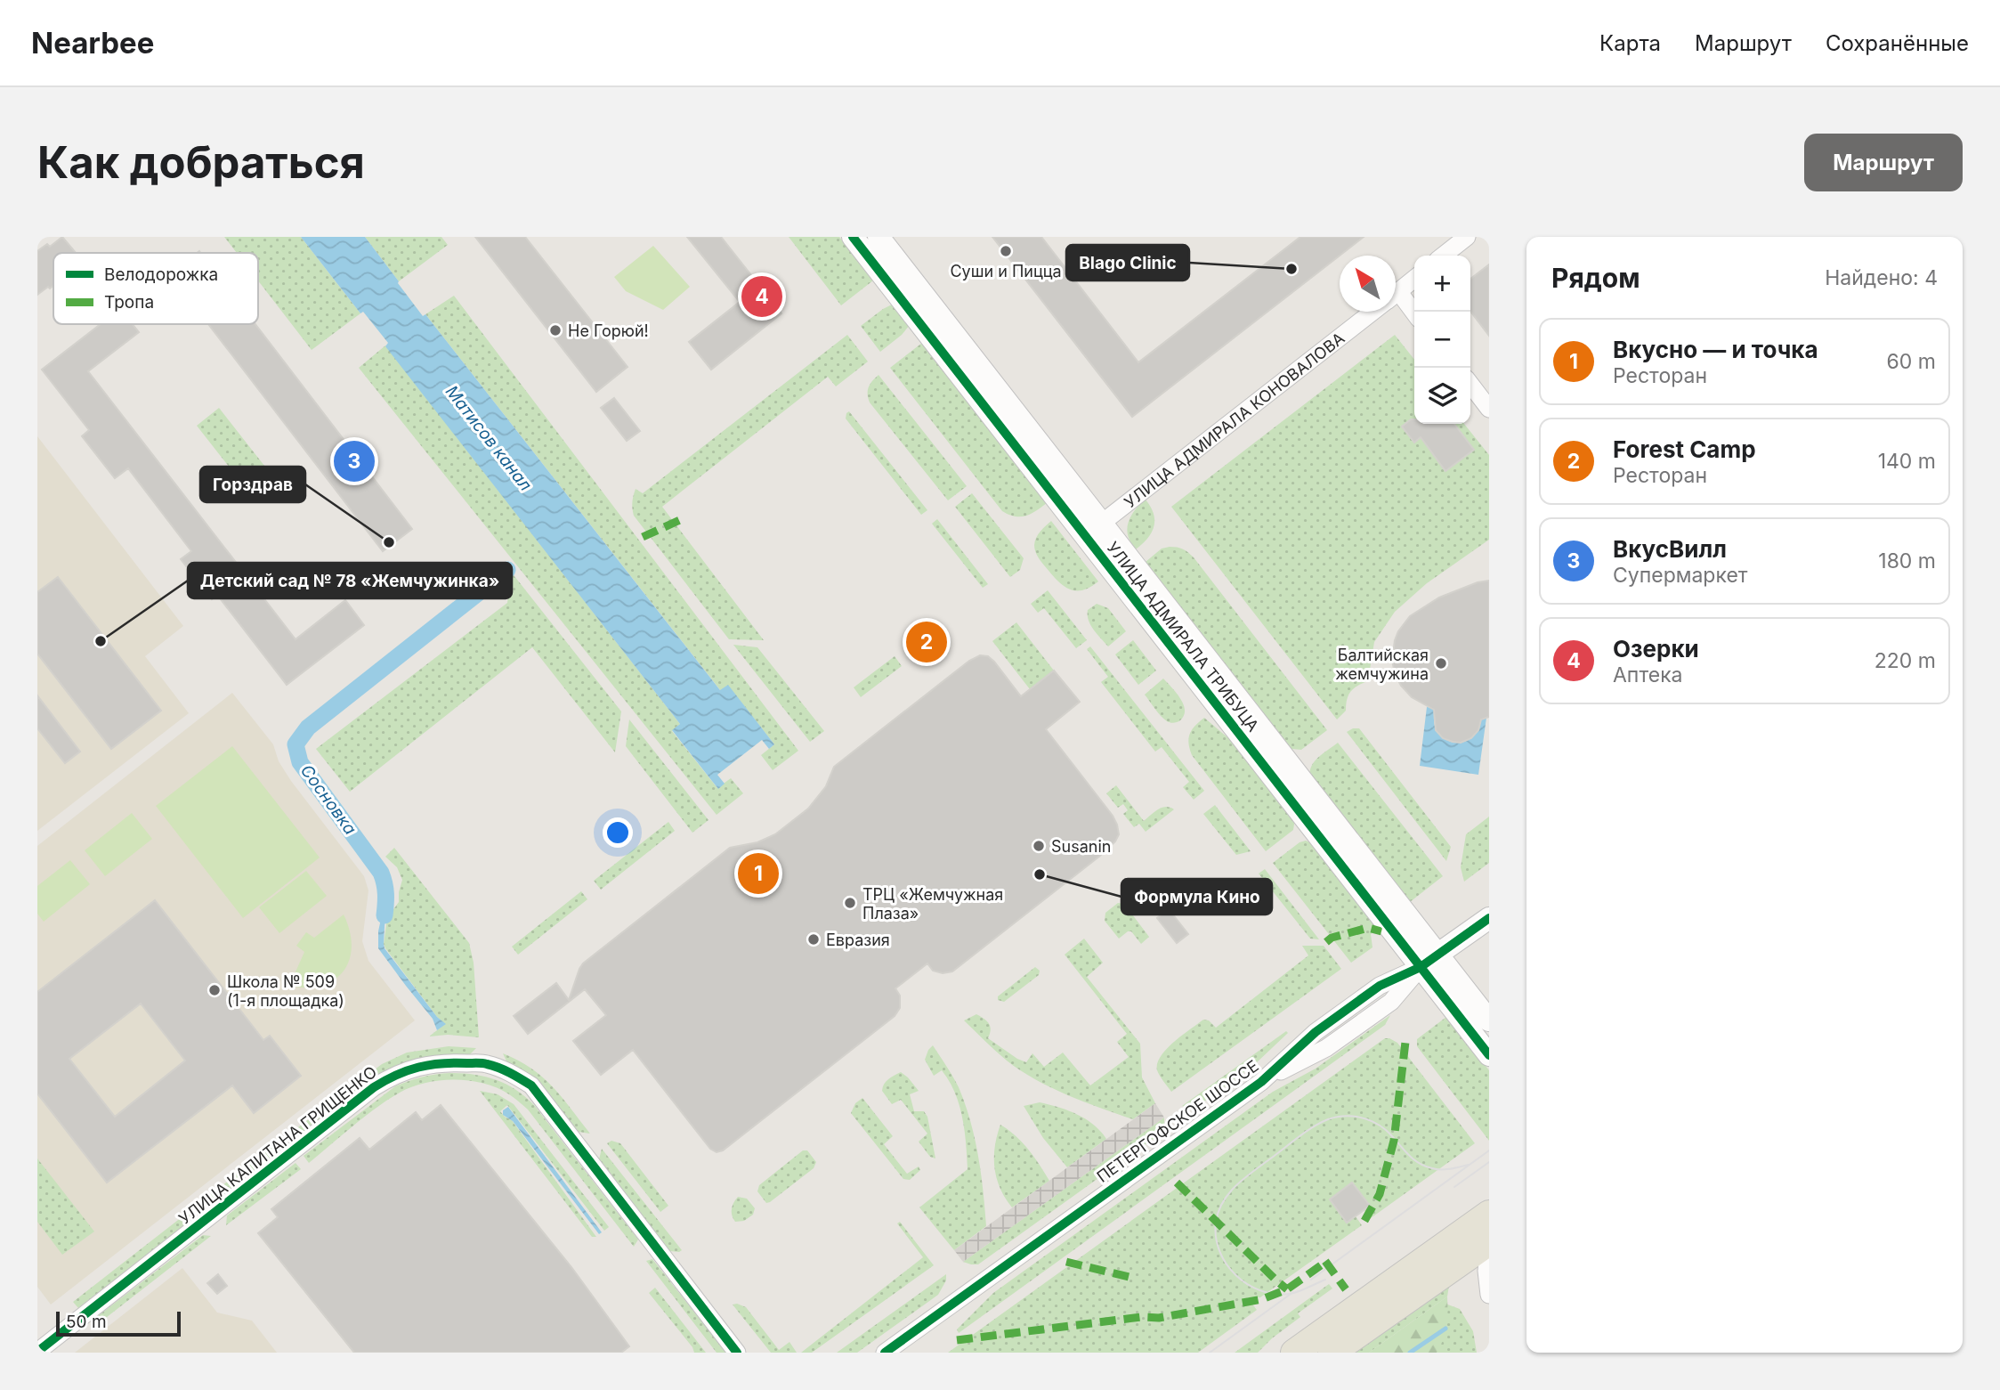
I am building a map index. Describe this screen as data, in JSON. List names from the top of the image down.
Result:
{
  "streets": {
    "street": [
      "УЛИЦА АДМИРАЛА КОНОВАЛОВА",
      "УЛИЦА АДМИРАЛА ТРИБУЦА",
      "ПЕТЕРГОФСКОЕ ШОССЕ",
      "УЛИЦА КАПИТАНА ГРИЩЕНКО"
    ]
  },
  "crossings": [
    ["УЛИЦА АДМИРАЛА КОНОВАЛОВА", "УЛИЦА АДМИРАЛА ТРИБУЦА"],
    ["УЛИЦА АДМИРАЛА ТРИБУЦА", "ПЕТЕРГОФСКОЕ ШОССЕ"]
  ],
  "water": ["Матисов канал", "Сосновка"],
  "places": [
    "Суши и Пицца",
    "Blago Clinic",
    "Не Горюй!",
    "Горздрав",
    "Детский сад № 78 «Жемчужинка»",
    "Балтийская жемчужина",
    "Susanin",
    "Формула Кино",
    "ТРЦ «Жемчужная Плаза»",
    "Евразия",
    "Школа № 509 (1-я площадка)"
  ],
  "legend": ["Велодорожка", "Тропа"],
  "scale_bar": "50 m",
  "north": "top left",
  "page": {
    "header": "Nearbee",
    "nav": ["Карта", "Маршрут", "Сохранённые"],
    "buttons": "Маршрут",
    "title": "Как добраться",
    "heading": ["Рядом", "Найдено: 4"],
    "map_buttons": ["+", "−"],
    "pins": [
      "4",
      "3",
      "2",
      "1"
    ],
    "list": [
      {
        "mark": "1",
        "name": "Вкусно — и точка",
        "note": "Ресторан",
        "value": "60 m"
      },
      {
        "mark": "2",
        "name": "Forest Camp",
        "note": "Ресторан",
        "value": "140 m"
      },
      {
        "mark": "3",
        "name": "ВкусВилл",
        "note": "Супермаркет",
        "value": "180 m"
      },
      {
        "mark": "4",
        "name": "Озерки",
        "note": "Аптека",
        "value": "220 m"
      }
    ],
    "scale": "50 m"
  }
}
